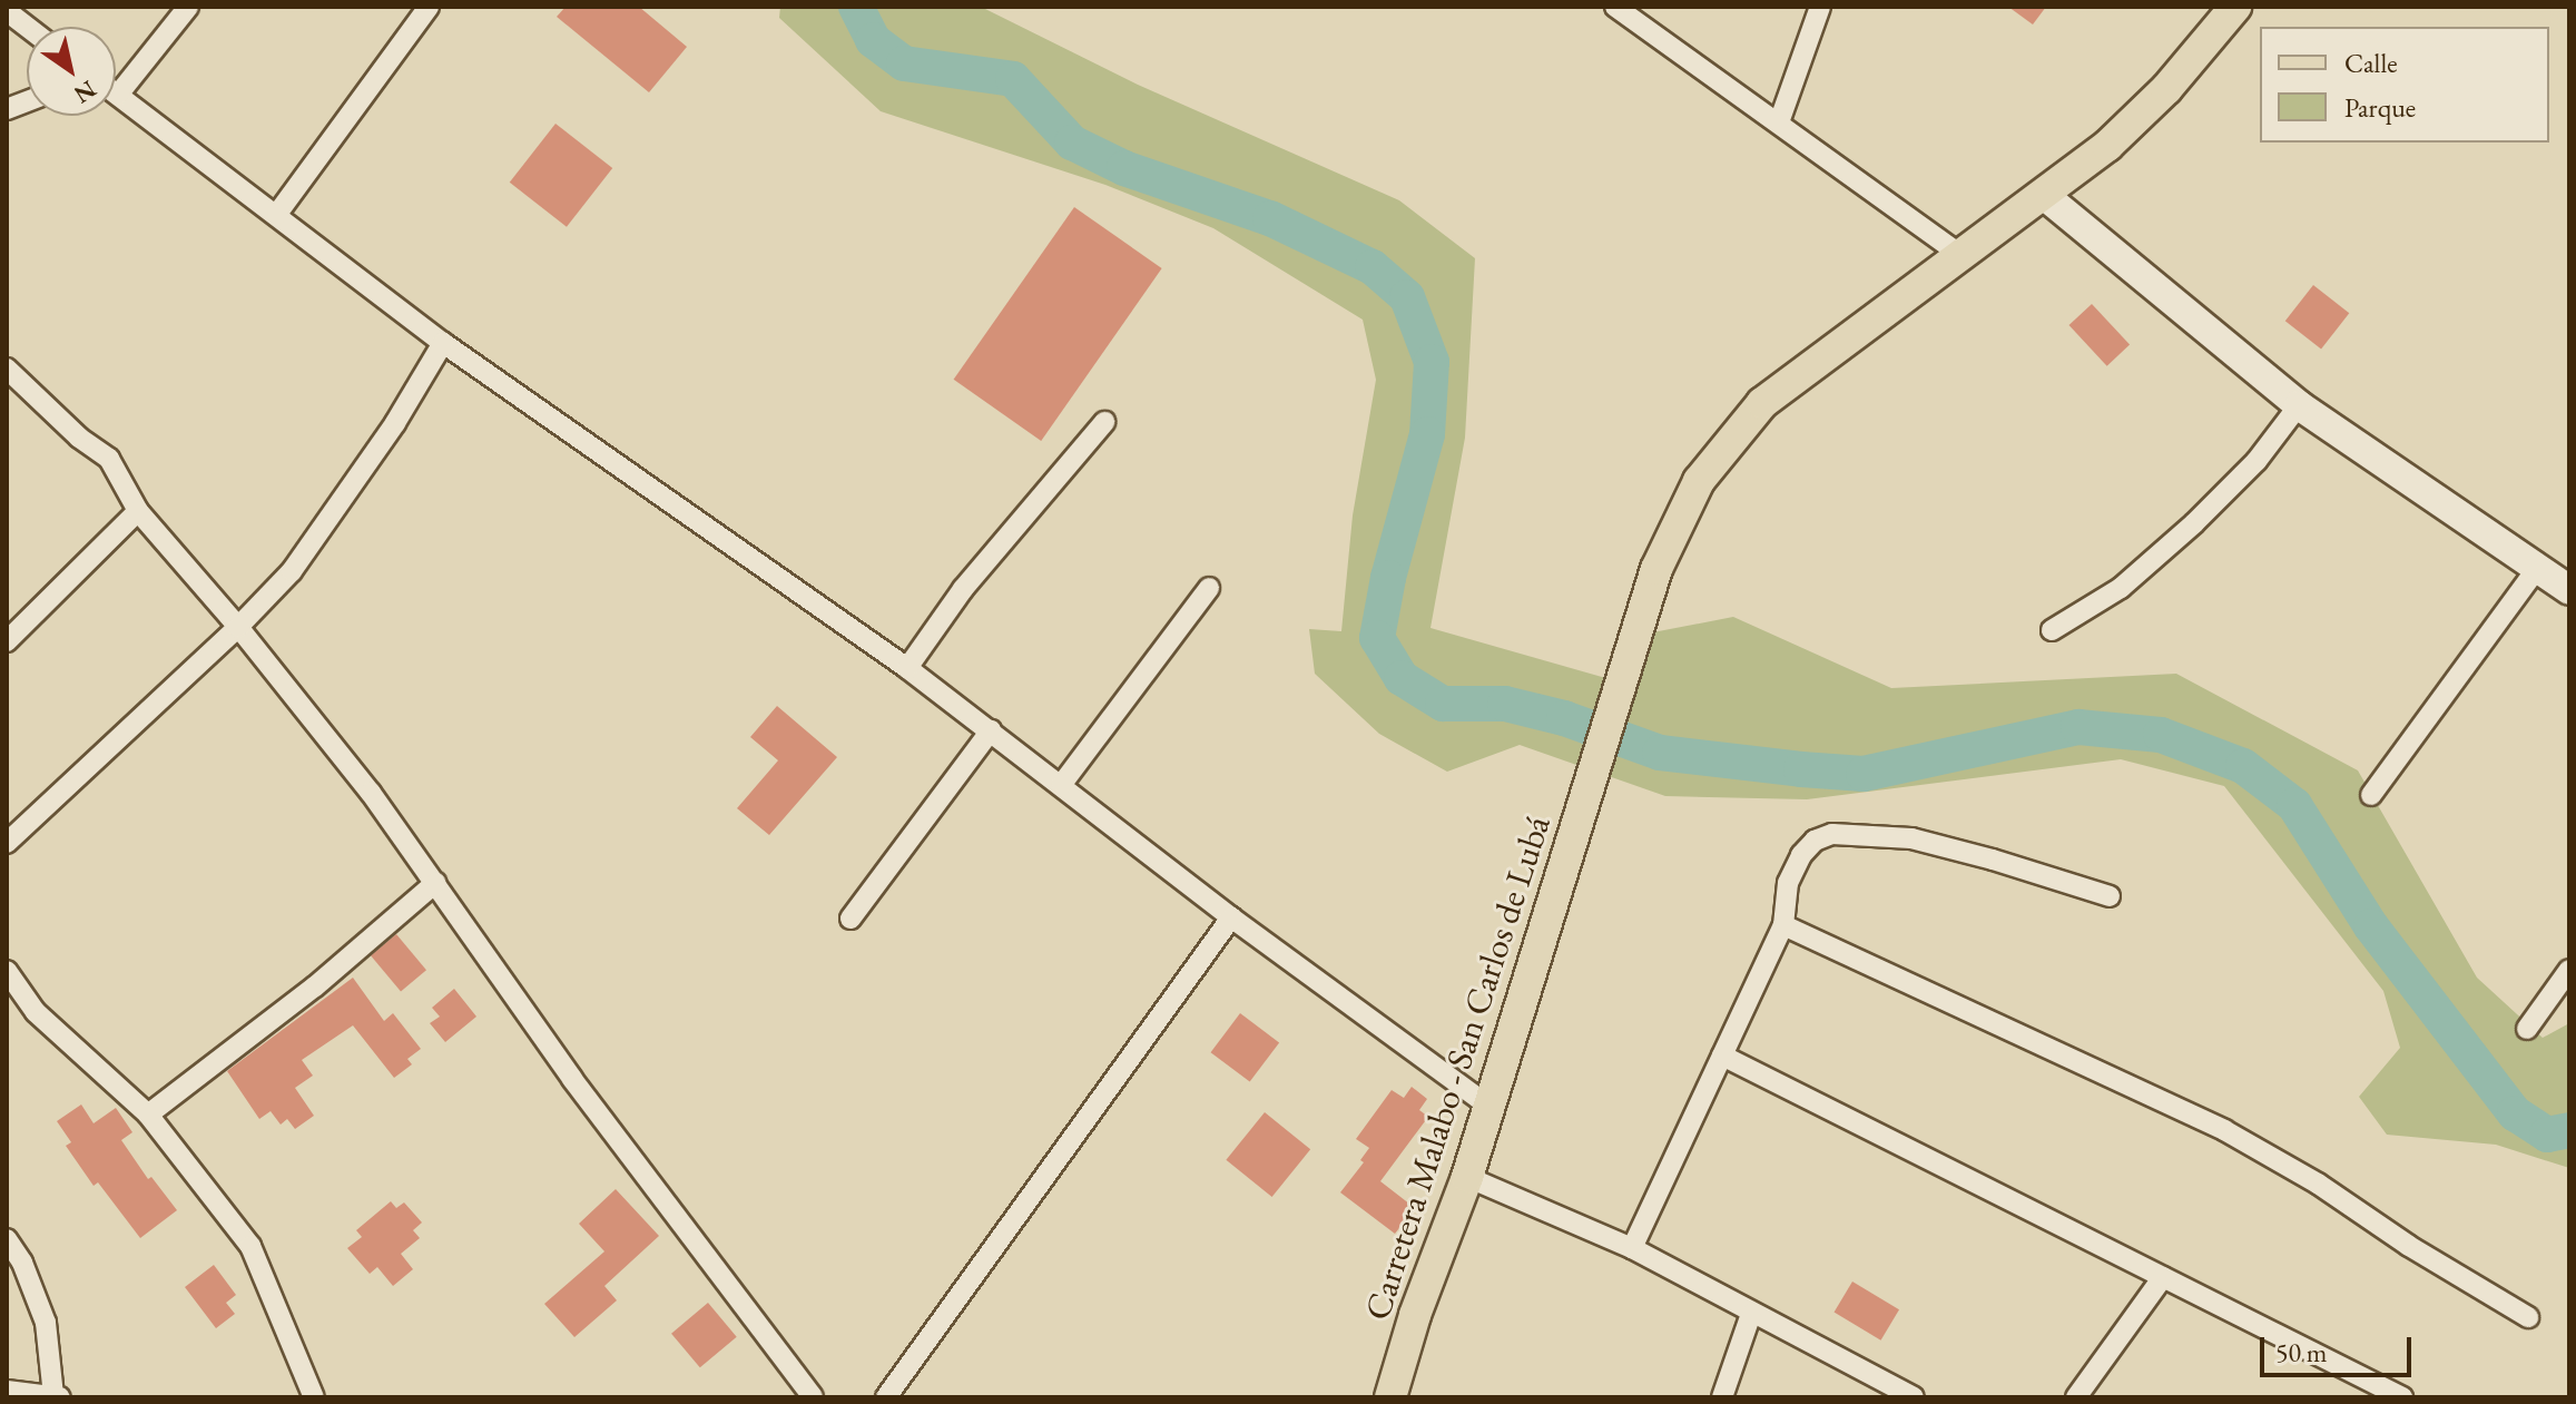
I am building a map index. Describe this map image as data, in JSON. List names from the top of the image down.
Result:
{
  "streets": {
    "main road": ["Carretera Malabo - San Carlos de Lubá"]
  },
  "legend": ["Calle", "Parque"],
  "scale_bar": "50 m",
  "north": "bottom right"
}
